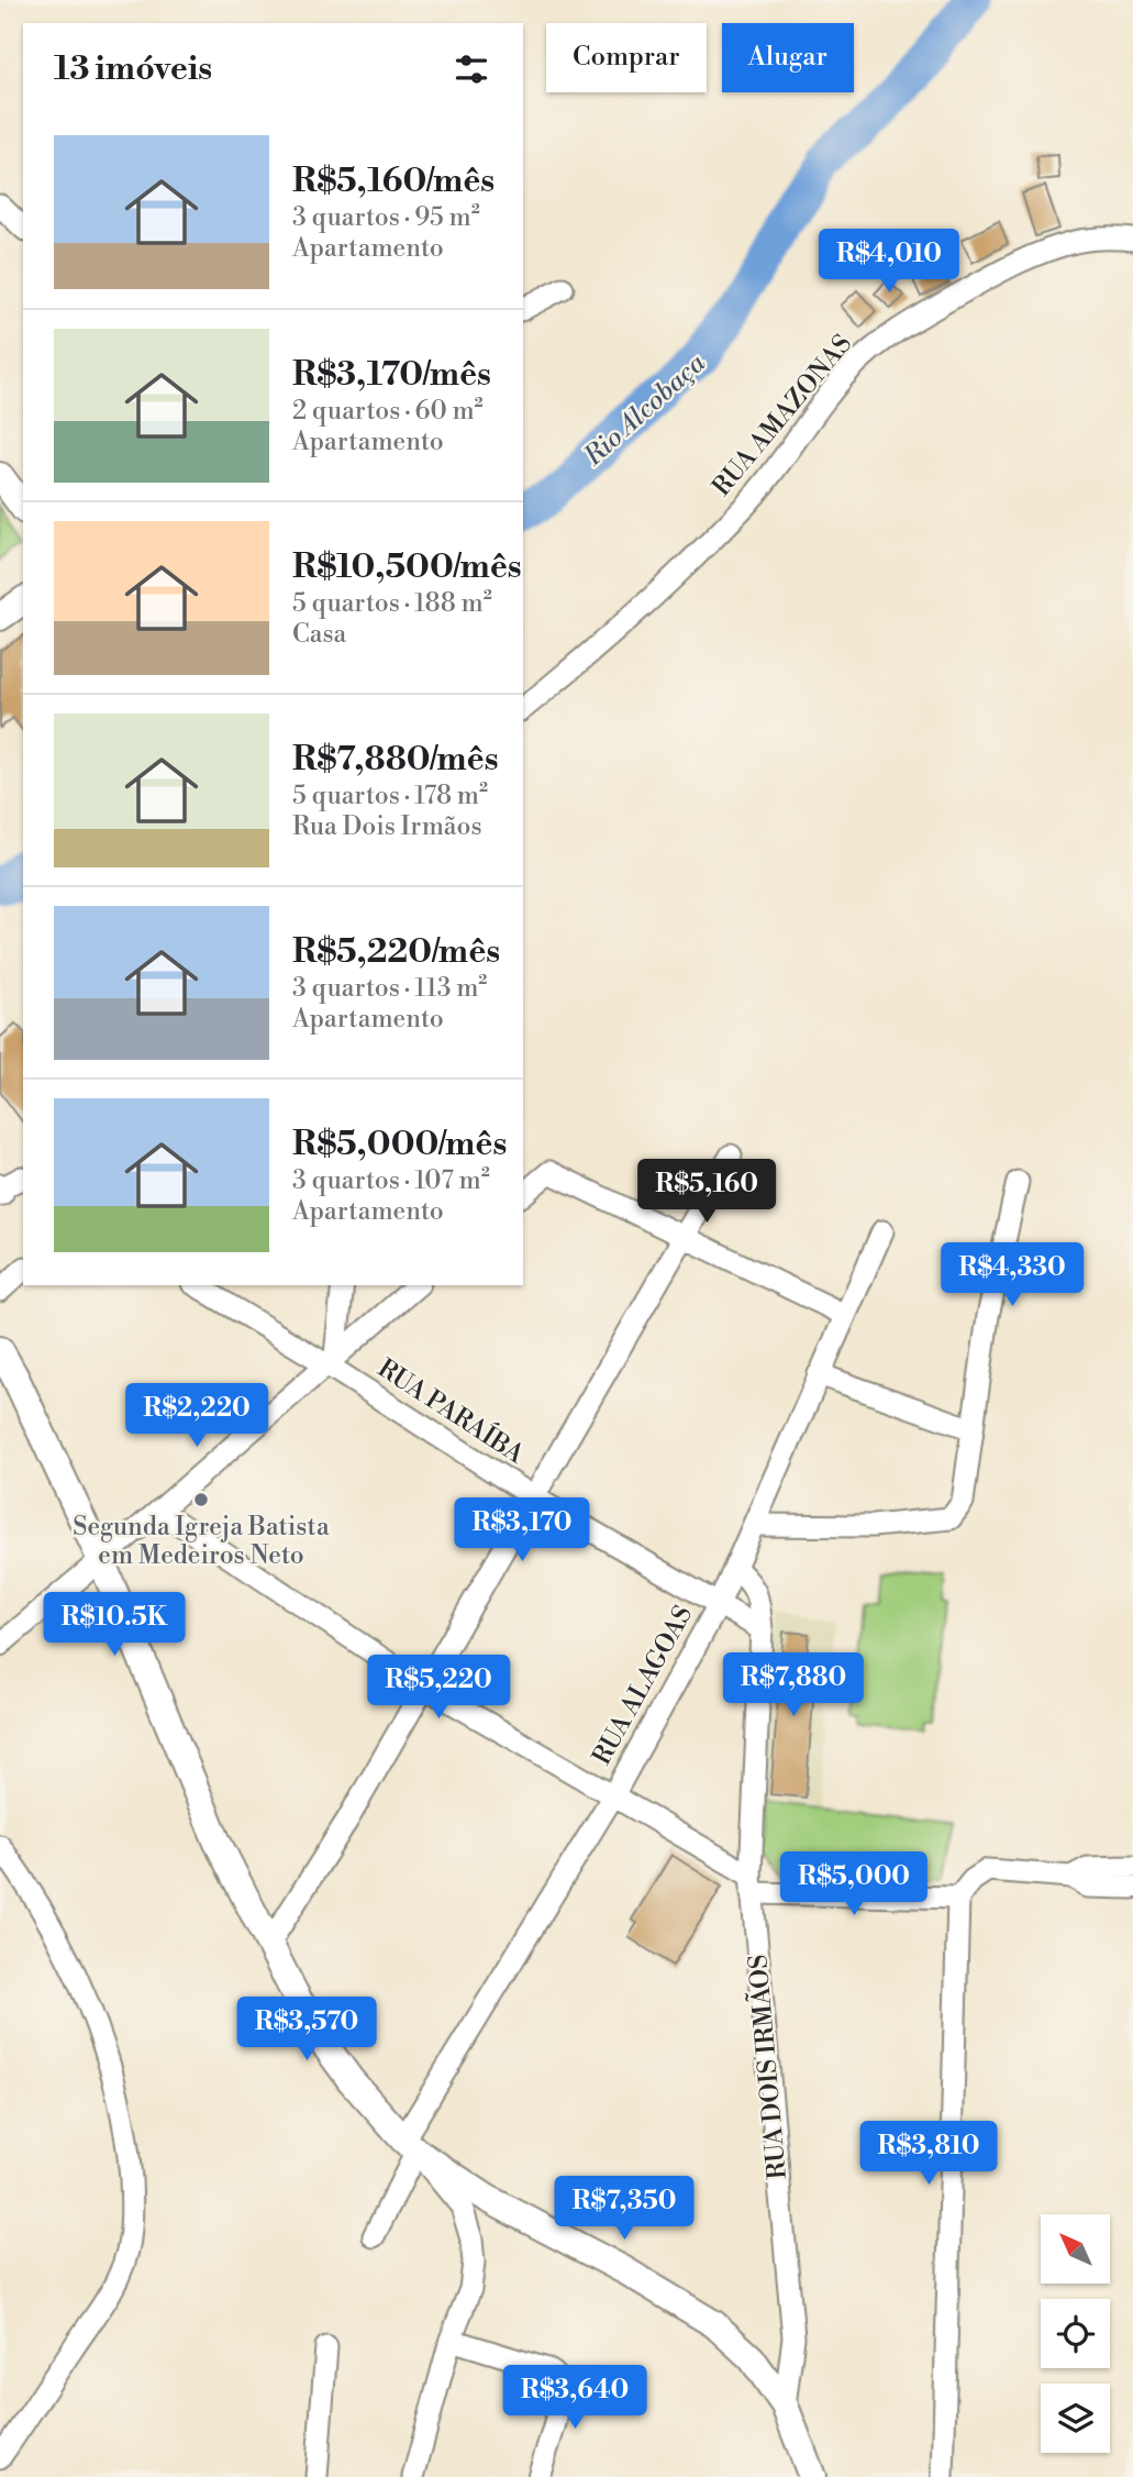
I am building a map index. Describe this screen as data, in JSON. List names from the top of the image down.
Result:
{
  "streets": {
    "street": [
      "RUA AMAZONAS",
      "RUA PARAÍBA",
      "RUA ALAGOAS",
      "RUA DOIS IRMÃOS"
    ]
  },
  "crossings": [
    ["RUA PARAÍBA", "RUA ALAGOAS"],
    ["RUA PARAÍBA", "RUA DOIS IRMÃOS"],
    ["RUA ALAGOAS", "RUA DOIS IRMÃOS"]
  ],
  "water": ["Rio Alcobaça"],
  "places": ["Segunda Igreja Batista em Medeiros Neto"],
  "north": "top left",
  "page": {
    "chip": ["Comprar", "Alugar"],
    "heading": "13 imóveis",
    "list": [
      {
        "name": "R$5,160/mês",
        "note": "3 quartos · 95 m² · Apartamento"
      },
      {
        "name": "R$3,170/mês",
        "note": "2 quartos · 60 m² · Apartamento"
      },
      {
        "name": "R$10,500/mês",
        "note": "5 quartos · 188 m² · Casa"
      },
      {
        "name": "R$7,880/mês",
        "note": "5 quartos · 178 m² · Rua Dois Irmãos"
      },
      {
        "name": "R$5,220/mês",
        "note": "3 quartos · 113 m² · Apartamento"
      },
      {
        "name": "R$5,000/mês",
        "note": "3 quartos · 107 m² · Apartamento"
      }
    ],
    "price": [
      "R$4,010",
      "R$5,160",
      "R$4,330",
      "R$2,220",
      "R$3,170",
      "R$10.5K",
      "R$7,880",
      "R$5,220",
      "R$5,000",
      "R$3,570",
      "R$3,810",
      "R$7,350",
      "R$3,640"
    ]
  }
}
